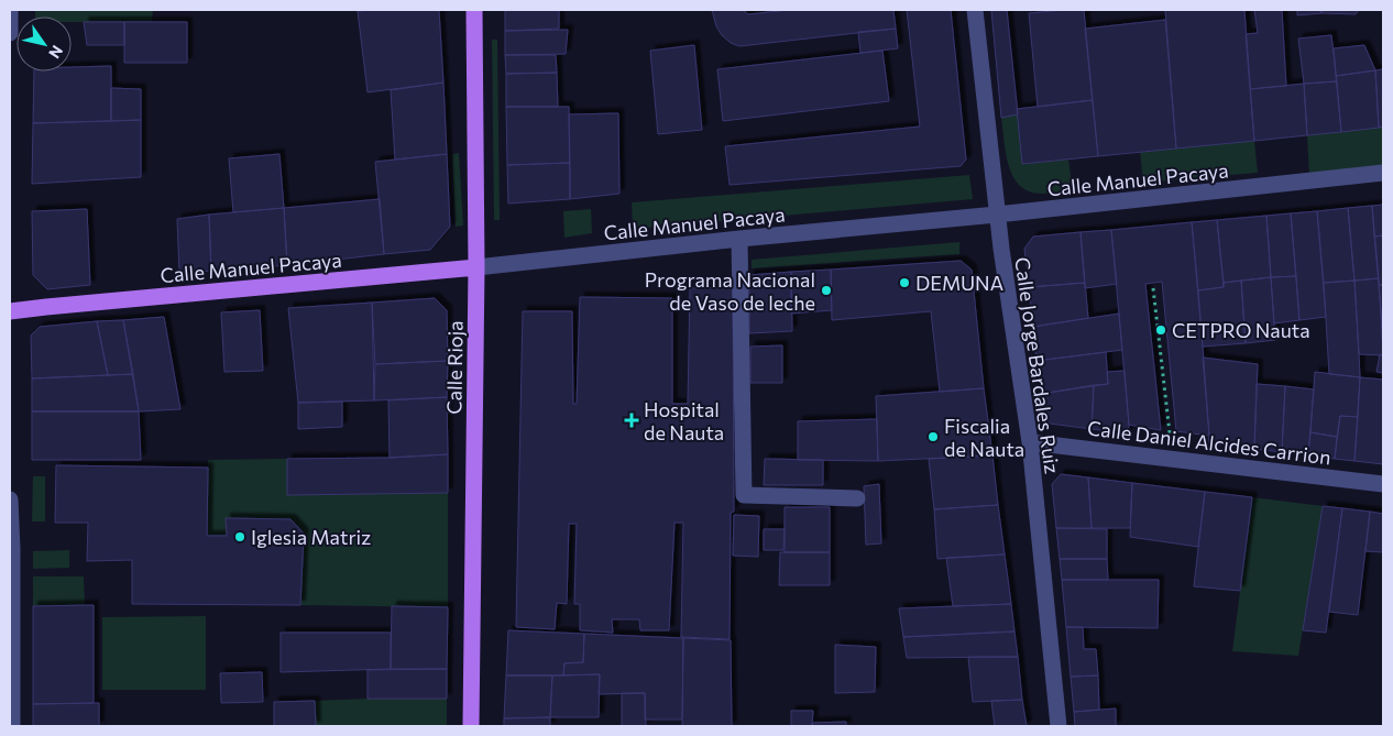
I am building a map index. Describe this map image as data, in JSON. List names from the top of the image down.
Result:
{
  "streets": {
    "main road": ["Calle Manuel Pacaya", "Calle Rioja"],
    "street": ["Calle Jorge Bardales Ruiz", "Calle Daniel Alcides Carrion"]
  },
  "crossings": [
    ["Calle Manuel Pacaya", "Calle Jorge Bardales Ruiz"],
    ["Calle Manuel Pacaya", "Calle Rioja"],
    ["Calle Jorge Bardales Ruiz", "Calle Daniel Alcides Carrion"]
  ],
  "places": {
    "other": [
      "DEMUNA",
      "Programa Nacional de Vaso de leche",
      "CETPRO Nauta",
      "Fiscalia de Nauta",
      "Iglesia Matriz"
    ],
    "health": ["Hospital de Nauta"]
  },
  "north": "bottom right"
}
